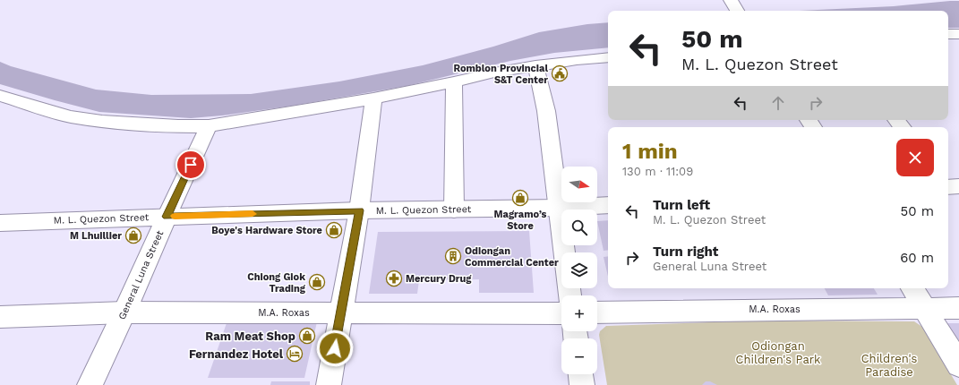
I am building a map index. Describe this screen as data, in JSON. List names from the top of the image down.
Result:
{
  "streets": {
    "street": ["M. L. Quezon Street", "General Luna Street", "M.A. Roxas"]
  },
  "crossings": [
    ["M. L. Quezon Street", "General Luna Street"],
    ["General Luna Street", "M.A. Roxas"]
  ],
  "parks": ["Odiongan Children's Park", "Children's Paradise"],
  "places": {
    "public building": ["Romblon Provincial S&T Center"],
    "shop": [
      "Magramo’s Store",
      "Boye's Hardware Store",
      "M Lhuillier",
      "Chiong Giok Trading",
      "Ram Meat Shop"
    ],
    "building": ["Odiongan Commercial Center"],
    "pharmacy": ["Mercury Drug"],
    "hotel": ["Fernandez Hotel"]
  },
  "north": "right",
  "page": {
    "turn": ["50 m", "M. L. Quezon Street"],
    "heading": ["1 min", "130 m · 11:09"],
    "map_buttons": ["+", "−"],
    "list": [
      {
        "name": "Turn left",
        "note": "M. L. Quezon Street",
        "value": "50 m"
      },
      {
        "name": "Turn right",
        "note": "General Luna Street",
        "value": "60 m"
      }
    ]
  }
}
